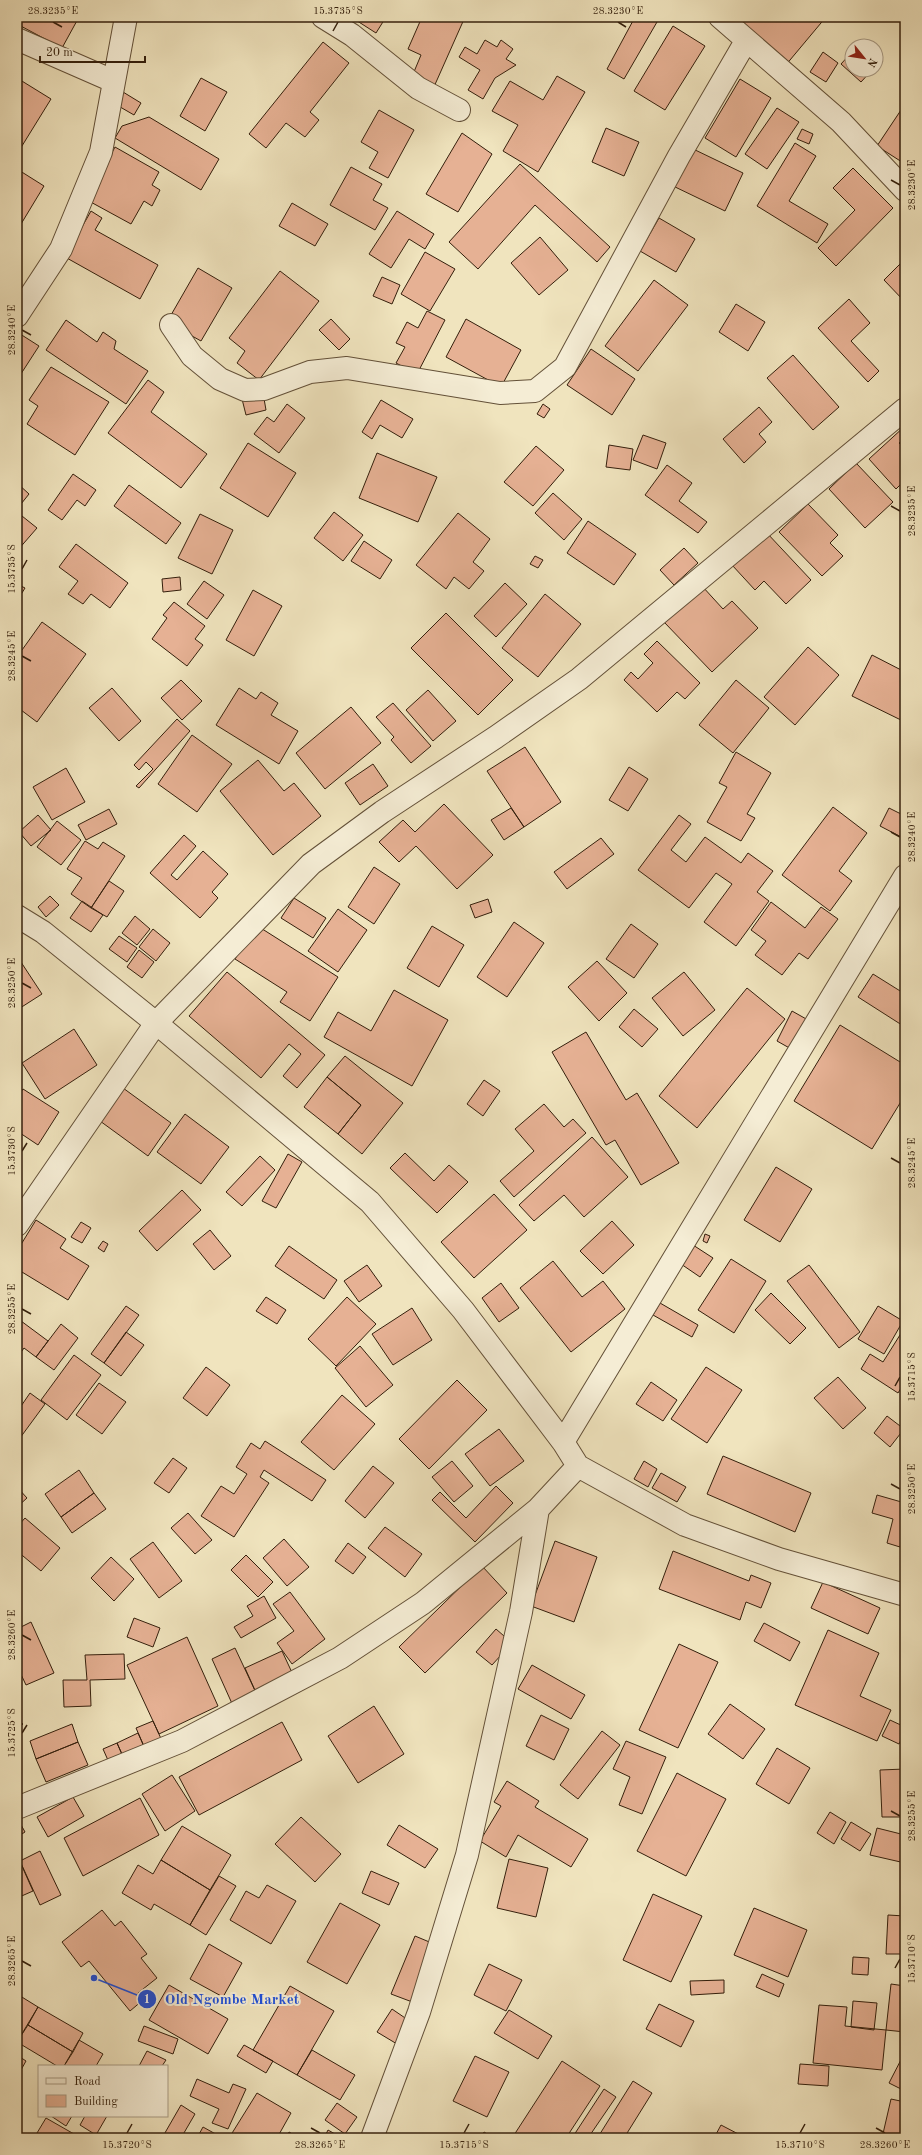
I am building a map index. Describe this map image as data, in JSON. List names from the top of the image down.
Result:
{
  "places": ["Old Ngombe Market"],
  "legend": ["Road", "Building"],
  "scale_bar": "20 m",
  "north": "bottom right",
  "coordinates": [
    "28.3235°E",
    "15.3735°S",
    "28.3230°E",
    "28.3240°E",
    "28.3245°E",
    "28.3250°E",
    "15.3730°S",
    "28.3255°E",
    "15.3715°S",
    "28.3260°E",
    "15.3725°S",
    "15.3710°S",
    "28.3265°E",
    "15.3720°S"
  ]
}
